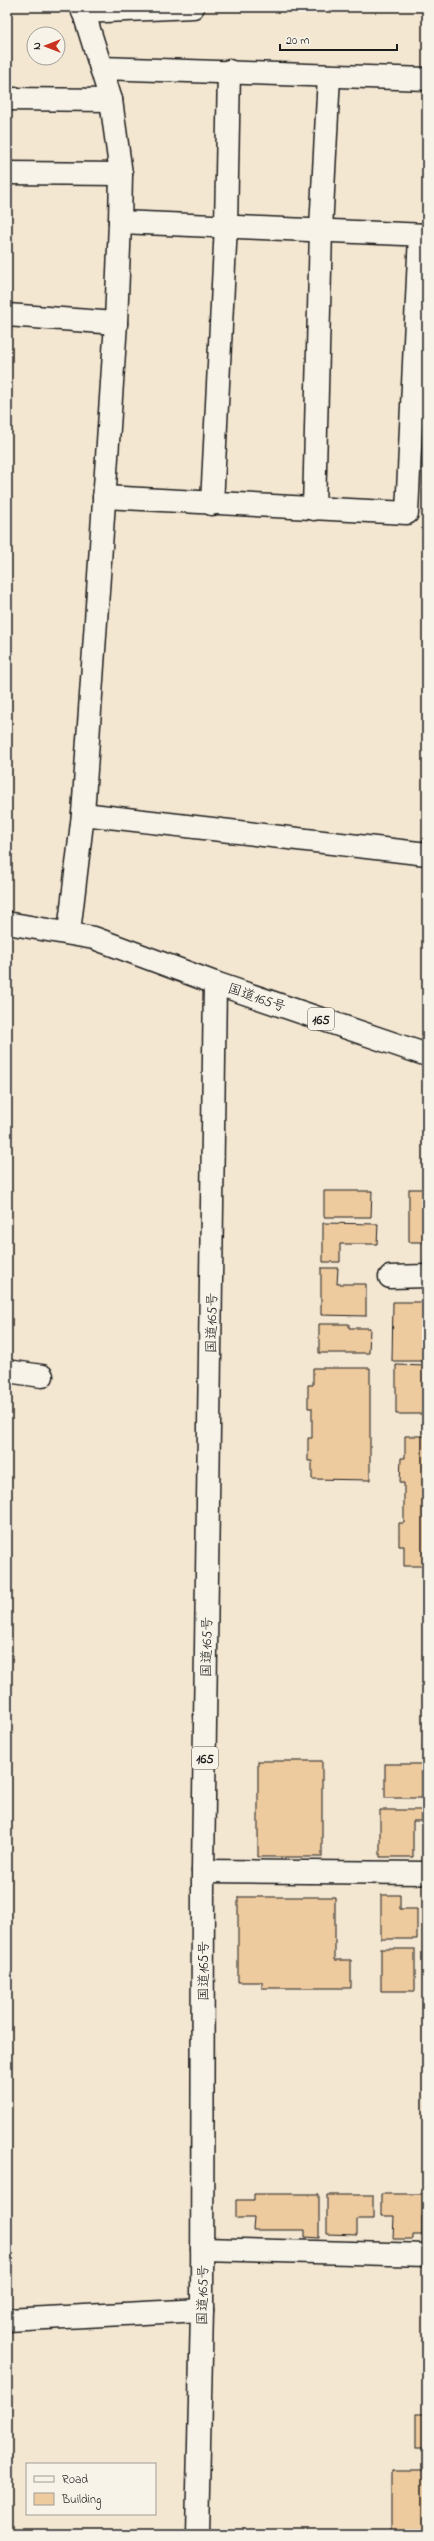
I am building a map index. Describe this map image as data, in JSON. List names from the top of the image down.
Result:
{
  "streets": {
    "main road": ["国道165号", "165"]
  },
  "legend": ["Road", "Building"],
  "scale_bar": "20 m",
  "north": "left"
}
